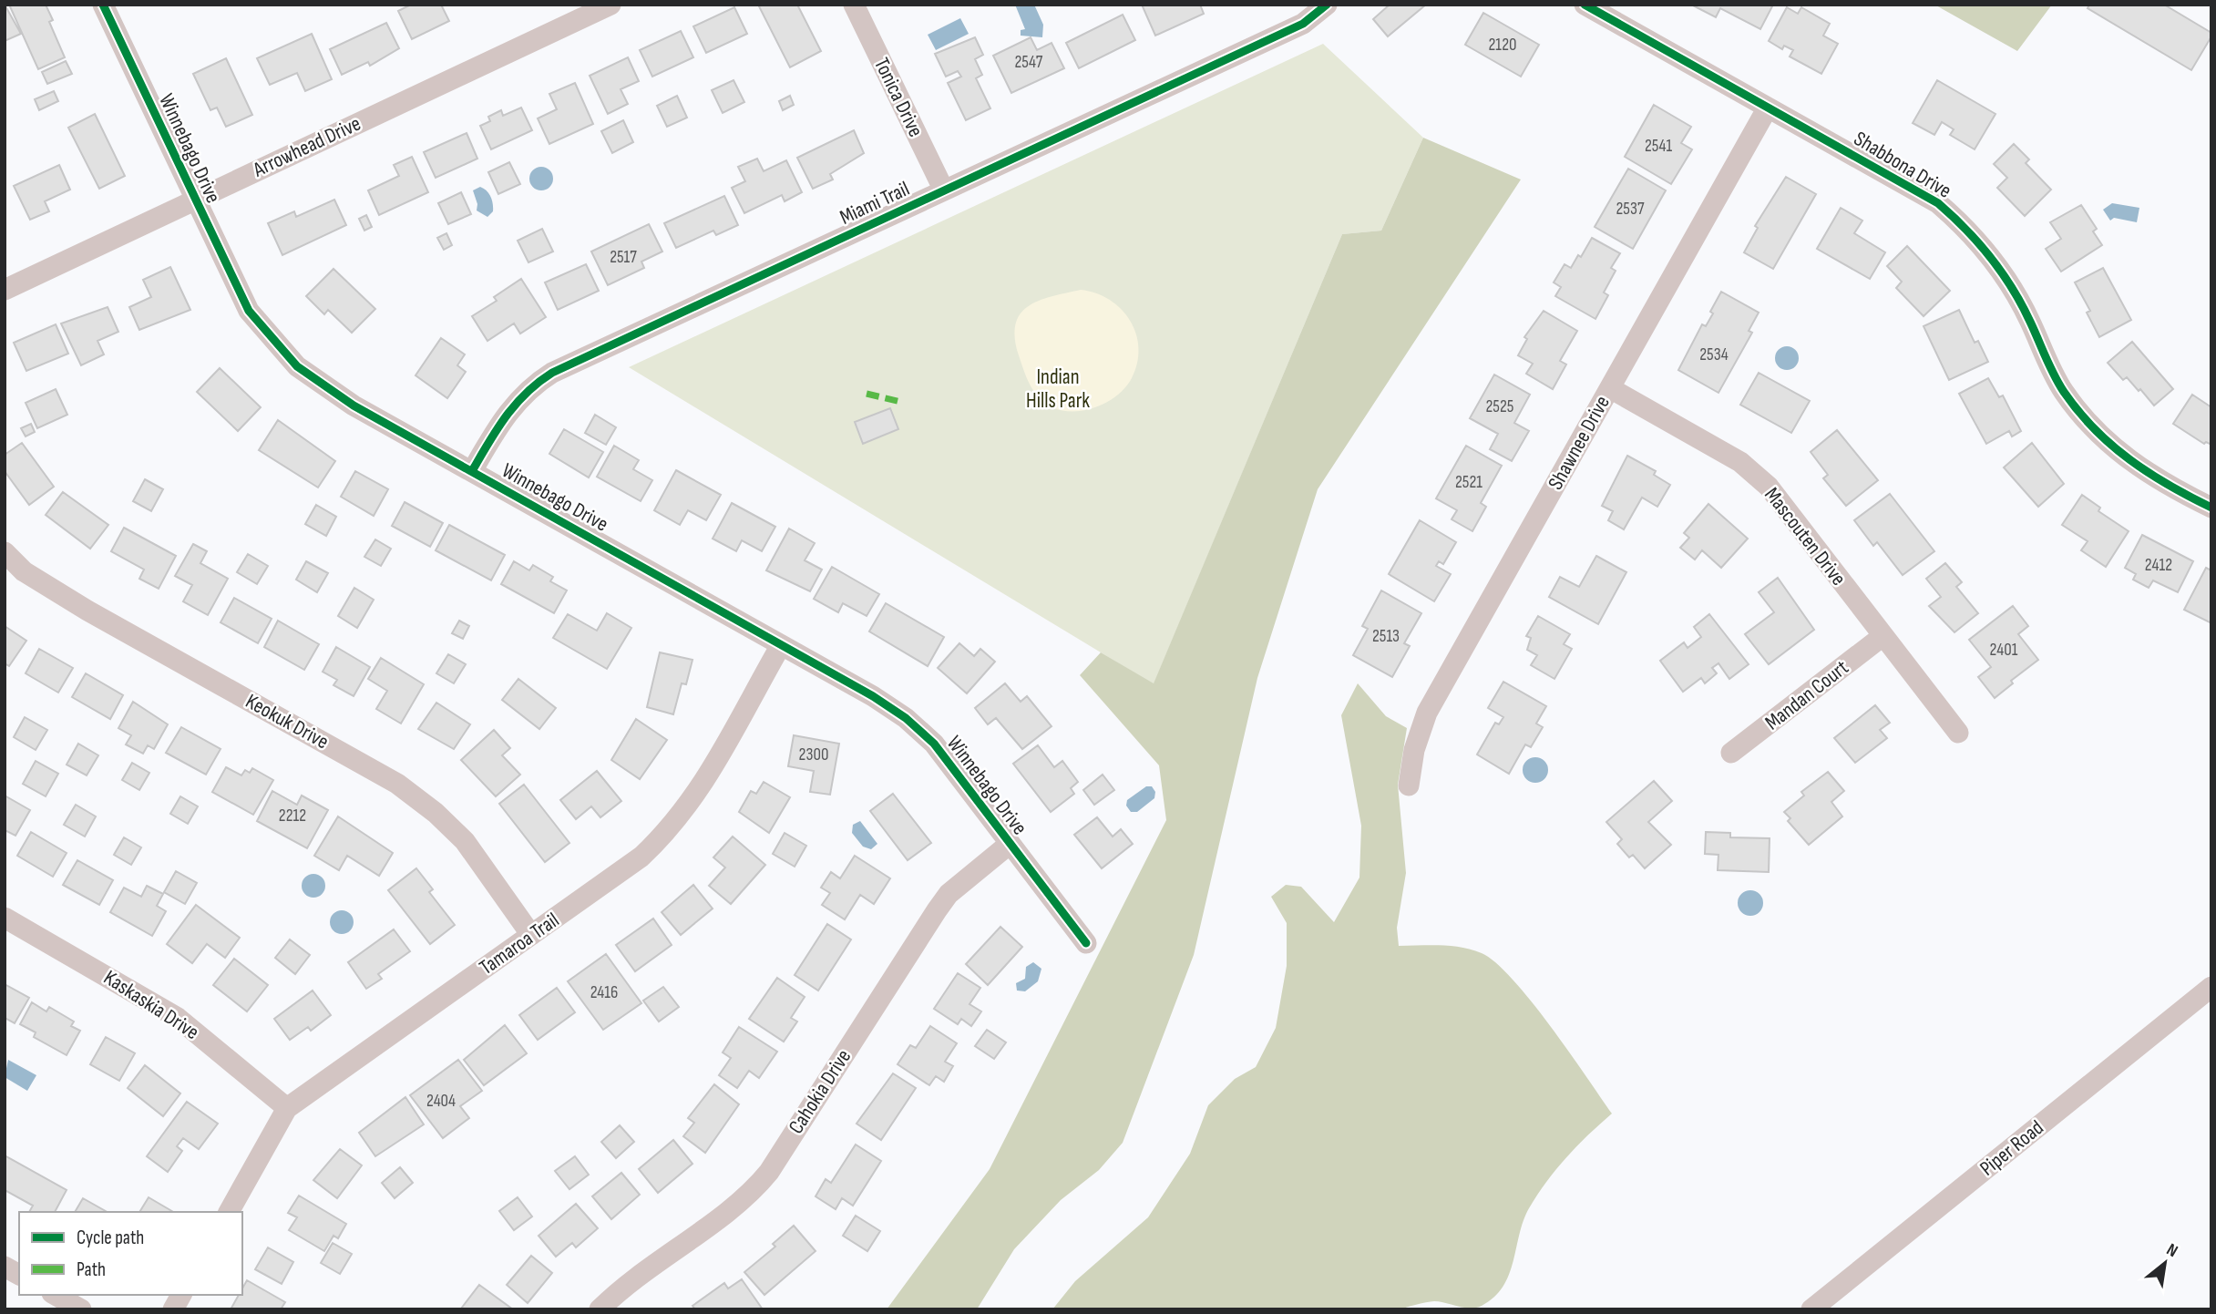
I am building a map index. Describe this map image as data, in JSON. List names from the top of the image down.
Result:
{
  "streets": {
    "street": [
      "Tonica Drive",
      "Arrowhead Drive",
      "Winnebago Drive",
      "Shabbona Drive",
      "Miami Trail",
      "Shawnee Drive",
      "Mascouten Drive",
      "Mandan Court",
      "Keokuk Drive",
      "Tamaroa Trail",
      "Kaskaskia Drive",
      "Cahokia Drive",
      "Piper Road"
    ]
  },
  "crossings": [
    ["Tonica Drive", "Miami Trail"],
    ["Arrowhead Drive", "Winnebago Drive"],
    ["Winnebago Drive", "Miami Trail"],
    ["Winnebago Drive", "Tamaroa Trail"],
    ["Winnebago Drive", "Cahokia Drive"],
    ["Shabbona Drive", "Shawnee Drive"],
    ["Shawnee Drive", "Mascouten Drive"],
    ["Mascouten Drive", "Mandan Court"],
    ["Keokuk Drive", "Tamaroa Trail"],
    ["Tamaroa Trail", "Kaskaskia Drive"]
  ],
  "parks": ["Indian Hills Park"],
  "house_numbers": [
    "2120",
    "2547",
    "2541",
    "2537",
    "2517",
    "2534",
    "2525",
    "2521",
    "2412",
    "2513",
    "2401",
    "2300",
    "2212",
    "2416",
    "2404"
  ],
  "legend": ["Cycle path", "Path"],
  "north": "top right"
}
